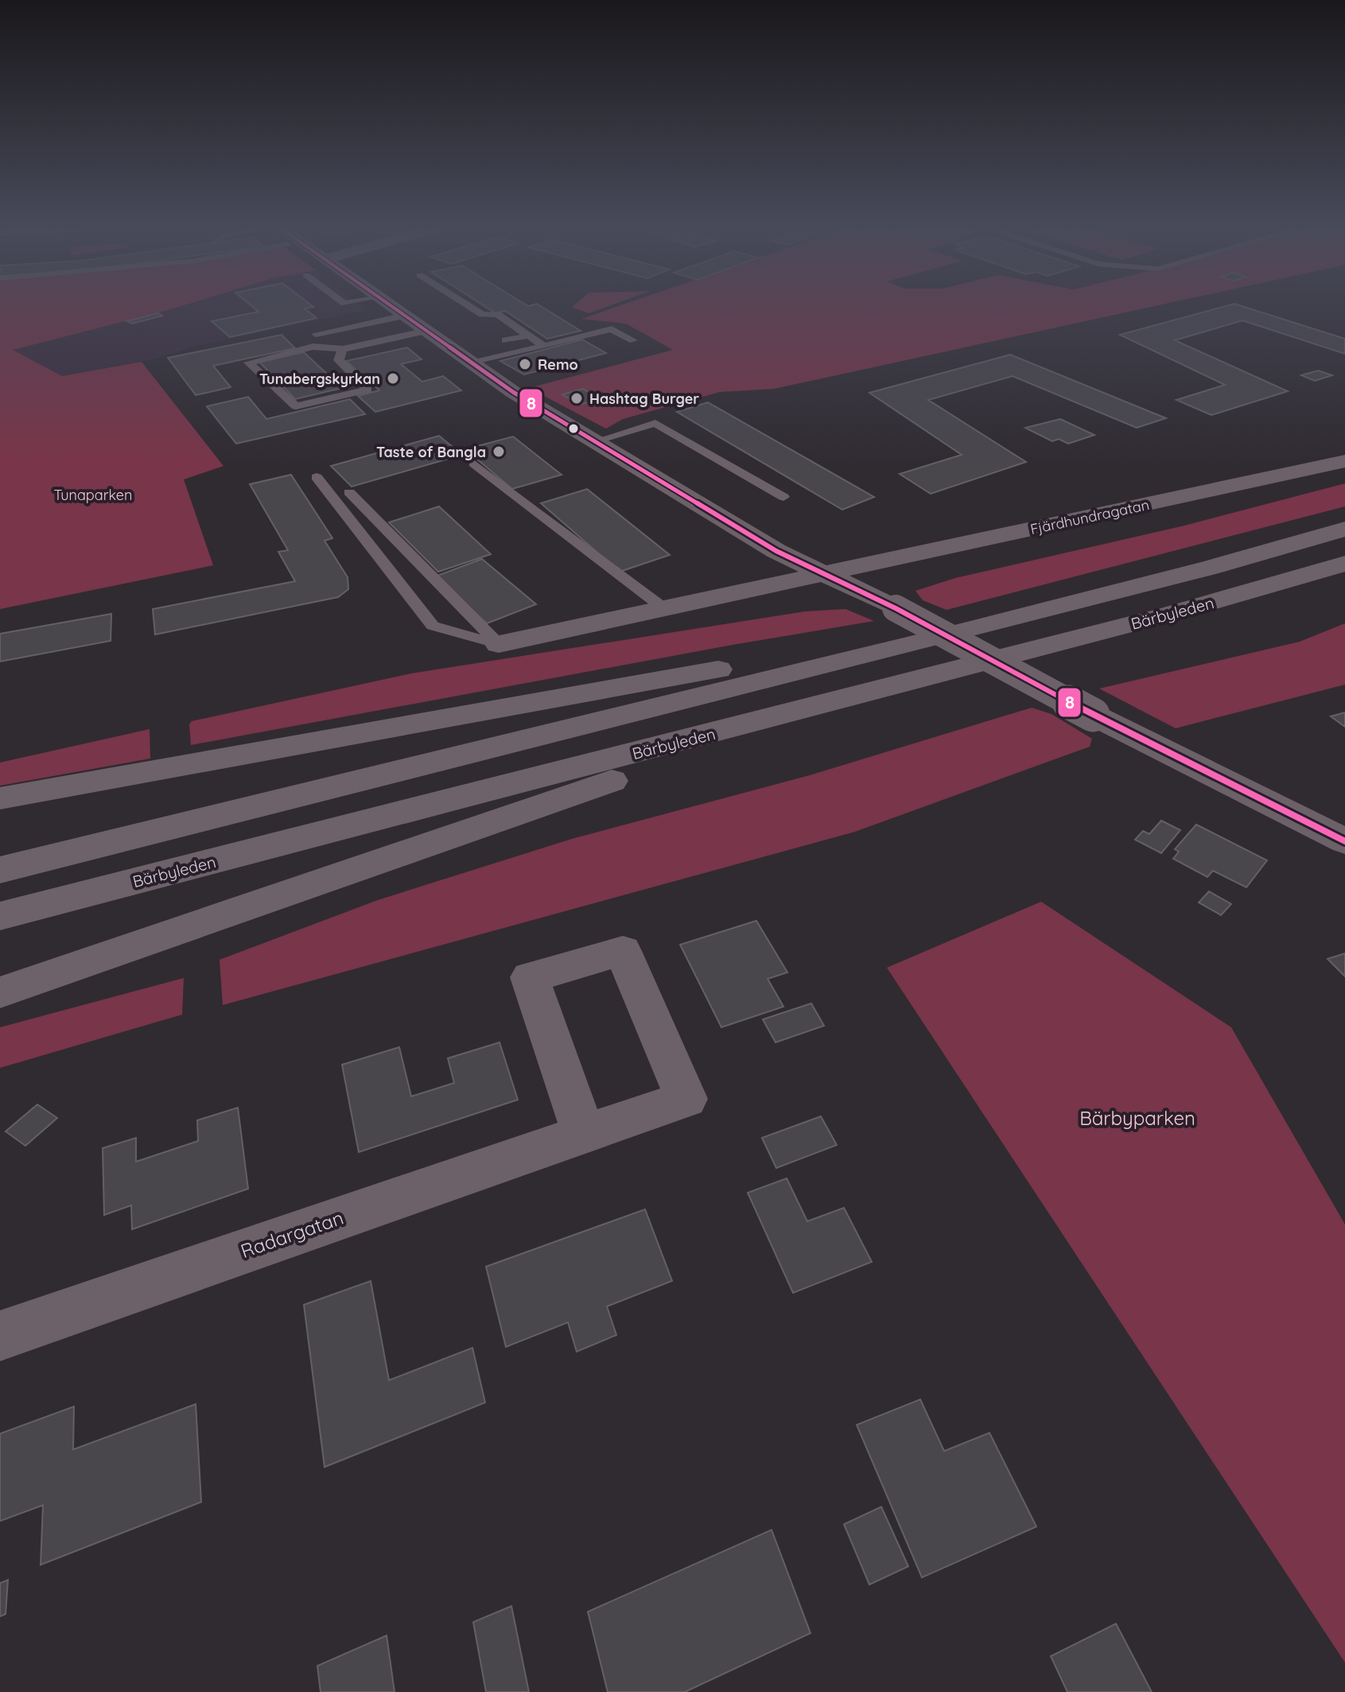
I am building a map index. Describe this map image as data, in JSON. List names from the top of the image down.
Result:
{
  "streets": {
    "main road": ["Bärbyleden"],
    "street": ["Fjärdhundragatan", "Radargatan"]
  },
  "parks": ["Tunaparken", "Bärbyparken"],
  "places": [
    "Remo",
    "Tunabergskyrkan",
    "Hashtag Burger",
    "Taste of Bangla"
  ],
  "lines": ["transit line 8"]
}
